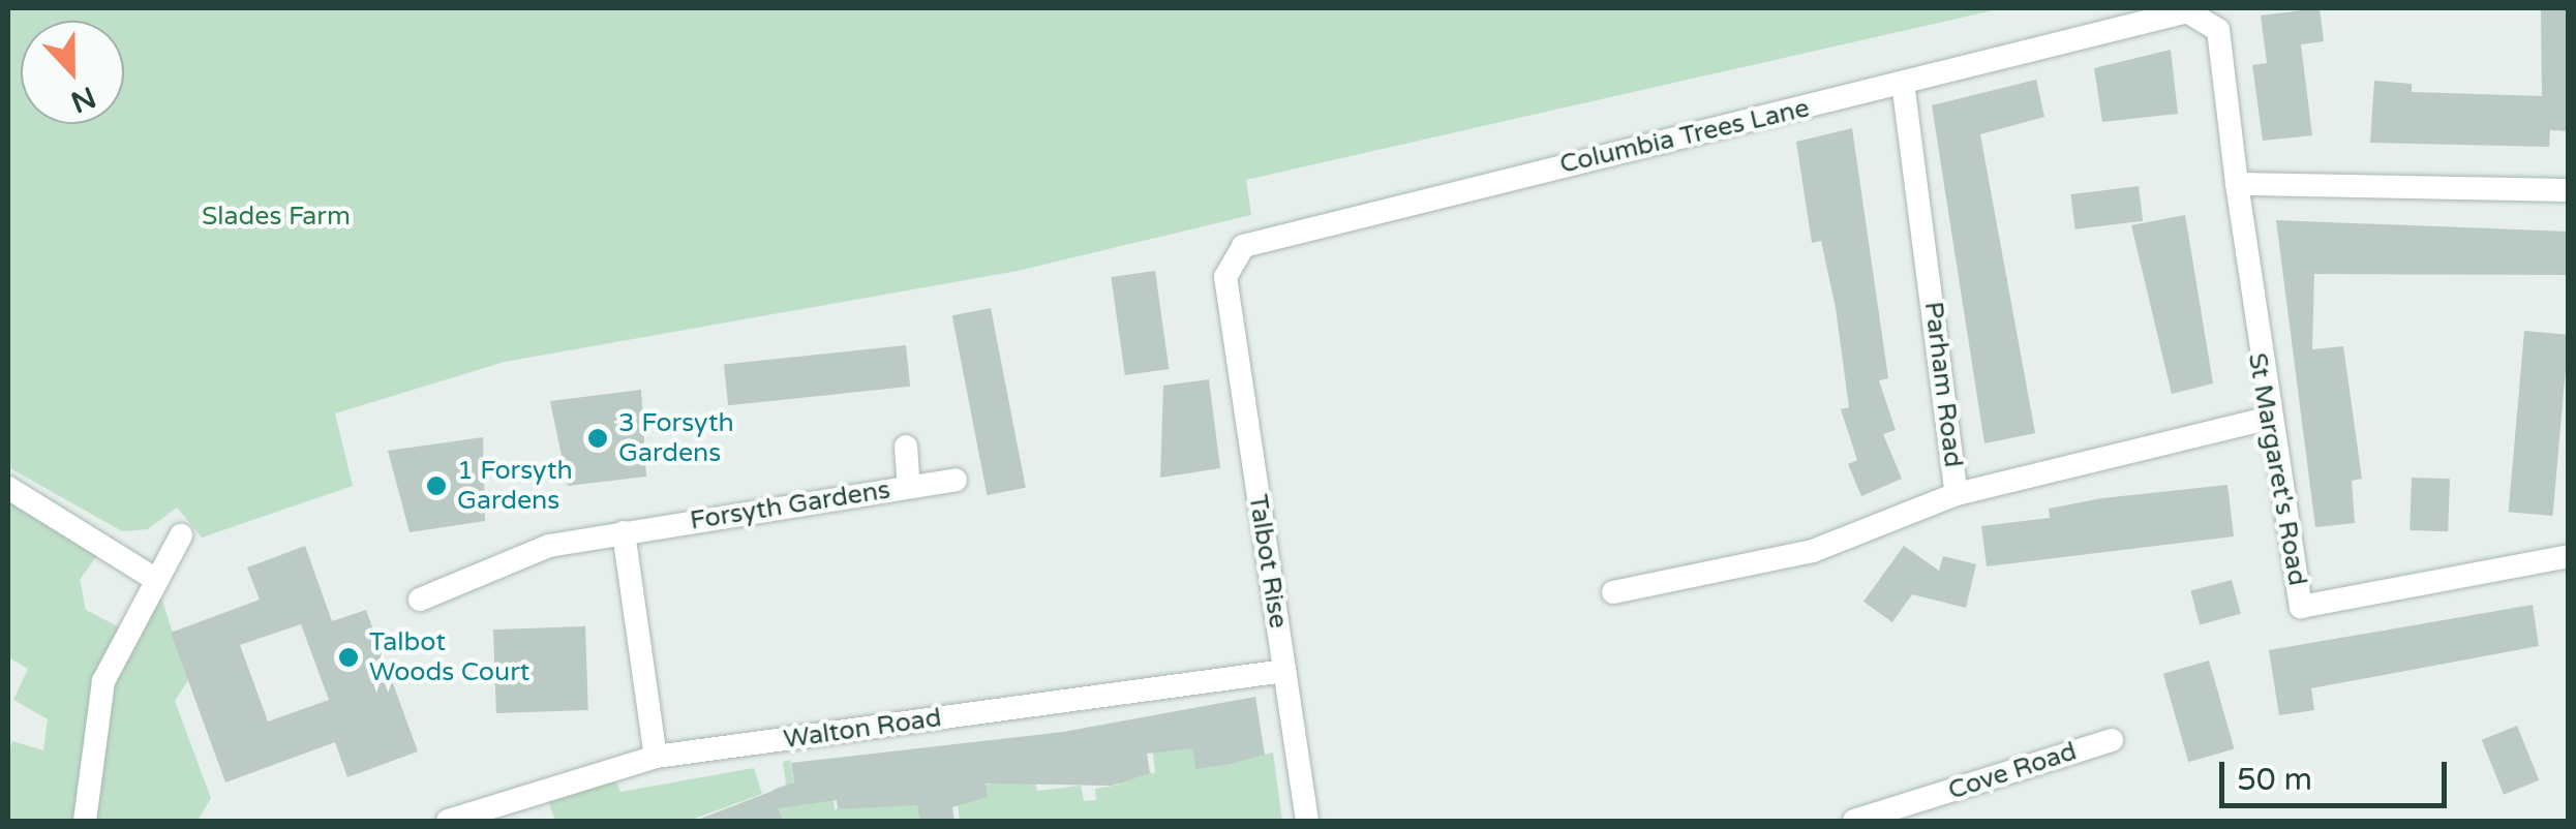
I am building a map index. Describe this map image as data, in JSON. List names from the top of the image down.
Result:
{
  "streets": {
    "street": [
      "Columbia Trees Lane",
      "Parham Road",
      "St Margaret's Road",
      "Forsyth Gardens",
      "Talbot Rise",
      "Walton Road",
      "Cove Road"
    ]
  },
  "crossings": [
    ["Columbia Trees Lane", "Parham Road"],
    ["Columbia Trees Lane", "St Margaret's Road"],
    ["Columbia Trees Lane", "Talbot Rise"],
    ["Parham Road", "St Margaret's Road"],
    ["Talbot Rise", "Walton Road"]
  ],
  "parks": ["Slades Farm"],
  "places": ["3 Forsyth Gardens", "1 Forsyth Gardens", "Talbot Woods Court"],
  "scale_bar": "50 m",
  "north": "bottom"
}
